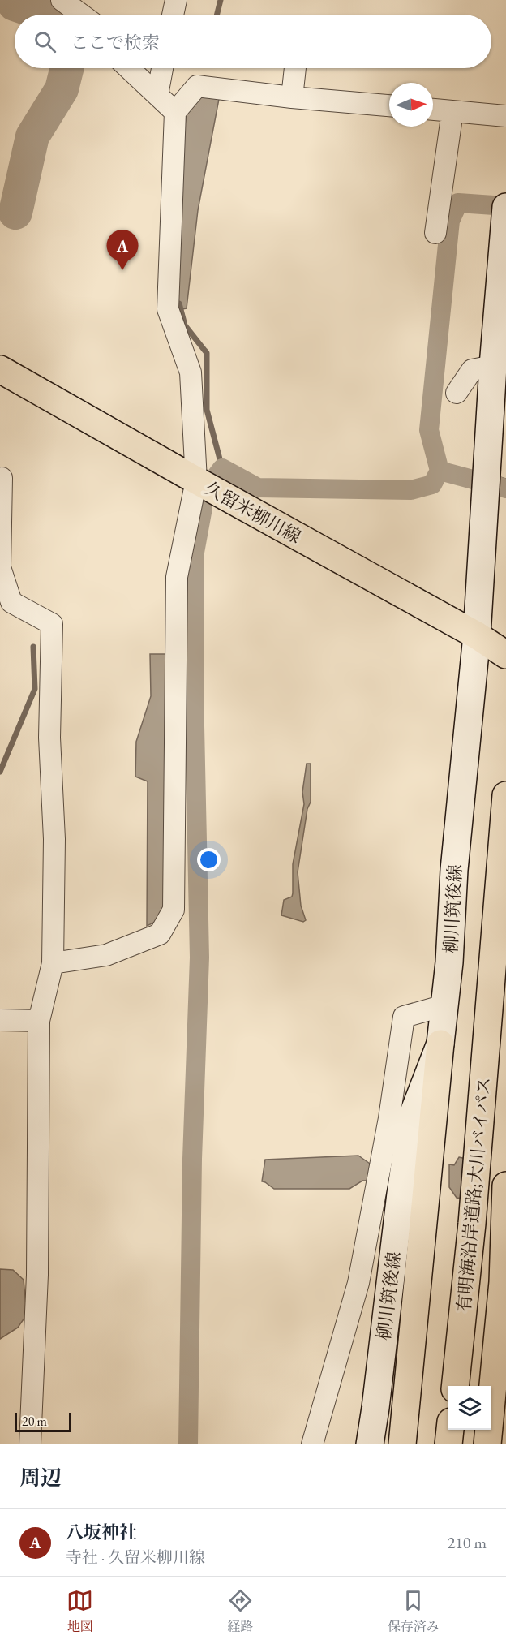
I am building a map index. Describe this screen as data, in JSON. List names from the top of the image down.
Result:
{
  "streets": {
    "main road": ["久留米柳川線", "柳川筑後線", "有明海沿岸道路;大川バイパス"]
  },
  "crossings": [
    ["久留米柳川線", "柳川筑後線"]
  ],
  "scale_bar": "20 m",
  "north": "right",
  "page": {
    "search": "ここで検索",
    "pins": "A",
    "scale": "20 m",
    "heading": "周辺",
    "list": [
      {
        "mark": "A",
        "name": "八坂神社",
        "note": "寺社 · 久留米柳川線",
        "value": "210 m"
      }
    ],
    "nav": ["地図", "経路", "保存済み"]
  }
}
